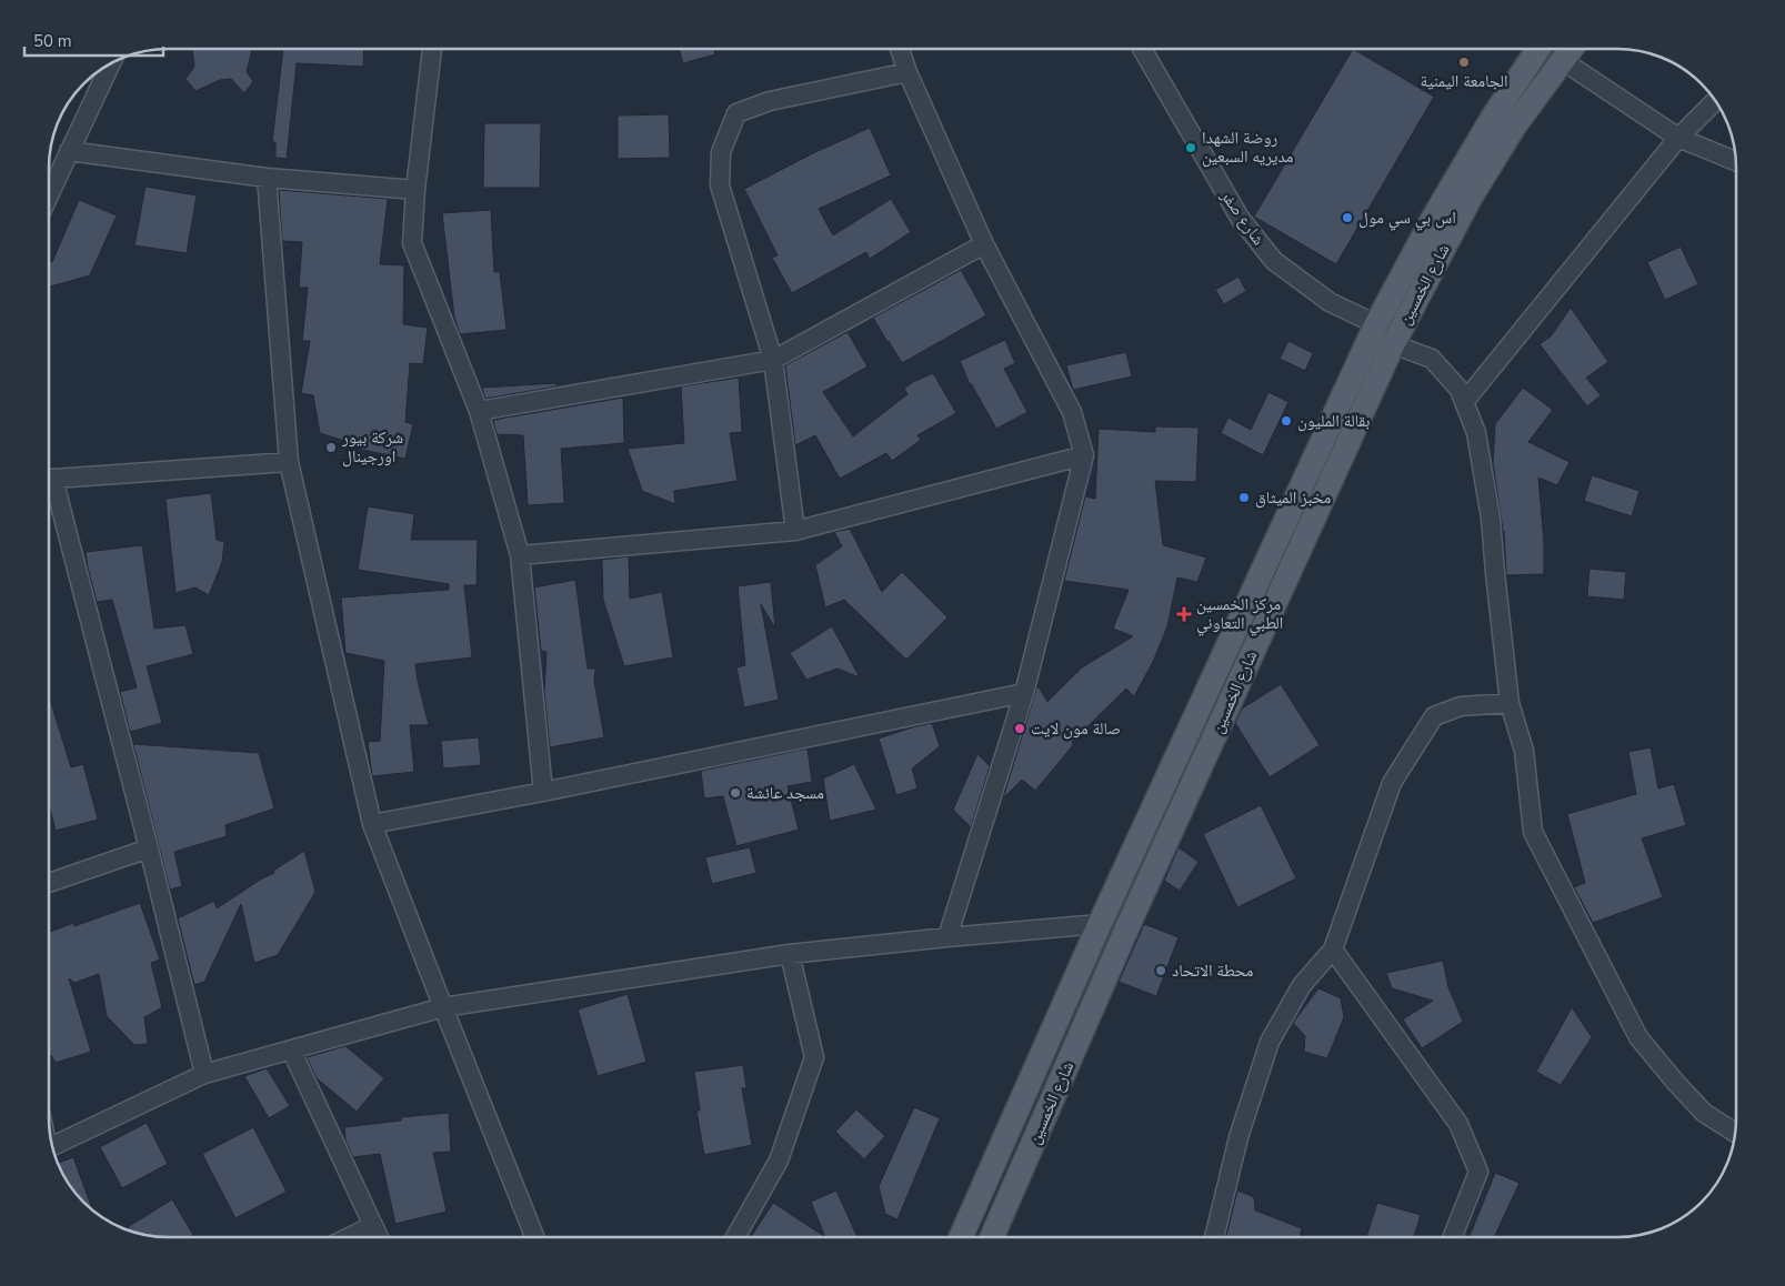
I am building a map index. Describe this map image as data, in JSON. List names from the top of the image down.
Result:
{
  "streets": {
    "main road": ["شارع الخمسين"],
    "street": ["شارع صفر"]
  },
  "crossings": [
    ["شارع صفر", "شارع الخمسين"]
  ],
  "places": {
    "other": [
      "الجامعة اليمنية",
      "روضة الشهدا مديريه السبعين",
      "اس بي سي مول",
      "بقالة المليون",
      "شركة بيور اورجينال",
      "مخبز الميثاق",
      "صالة مون لايت",
      "مسجد عائشة",
      "محطة الاتحاد"
    ],
    "health": ["مركز الخمسين الطبي التعاوني"]
  },
  "scale_bar": "50 m"
}
